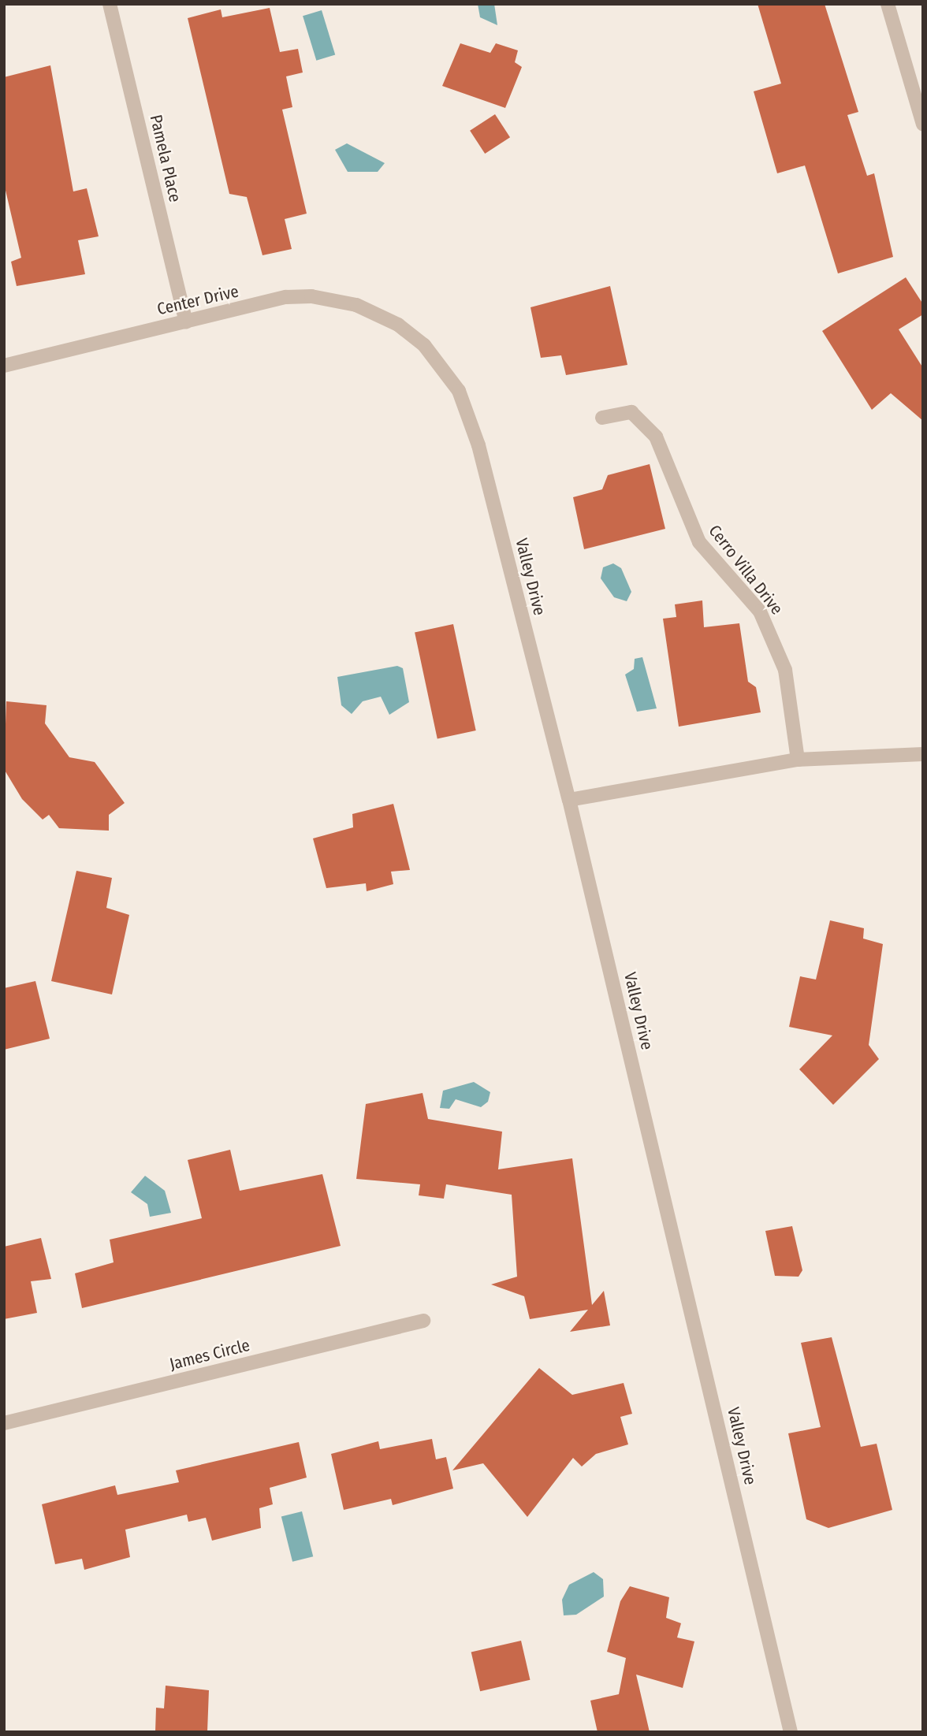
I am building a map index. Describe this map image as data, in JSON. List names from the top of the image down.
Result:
{
  "streets": {
    "street": [
      "Pamela Place",
      "Center Drive",
      "Cerro Villa Drive",
      "Valley Drive",
      "James Circle"
    ]
  },
  "crossings": [
    ["Pamela Place", "Center Drive"],
    ["Center Drive", "Valley Drive"]
  ]
}
